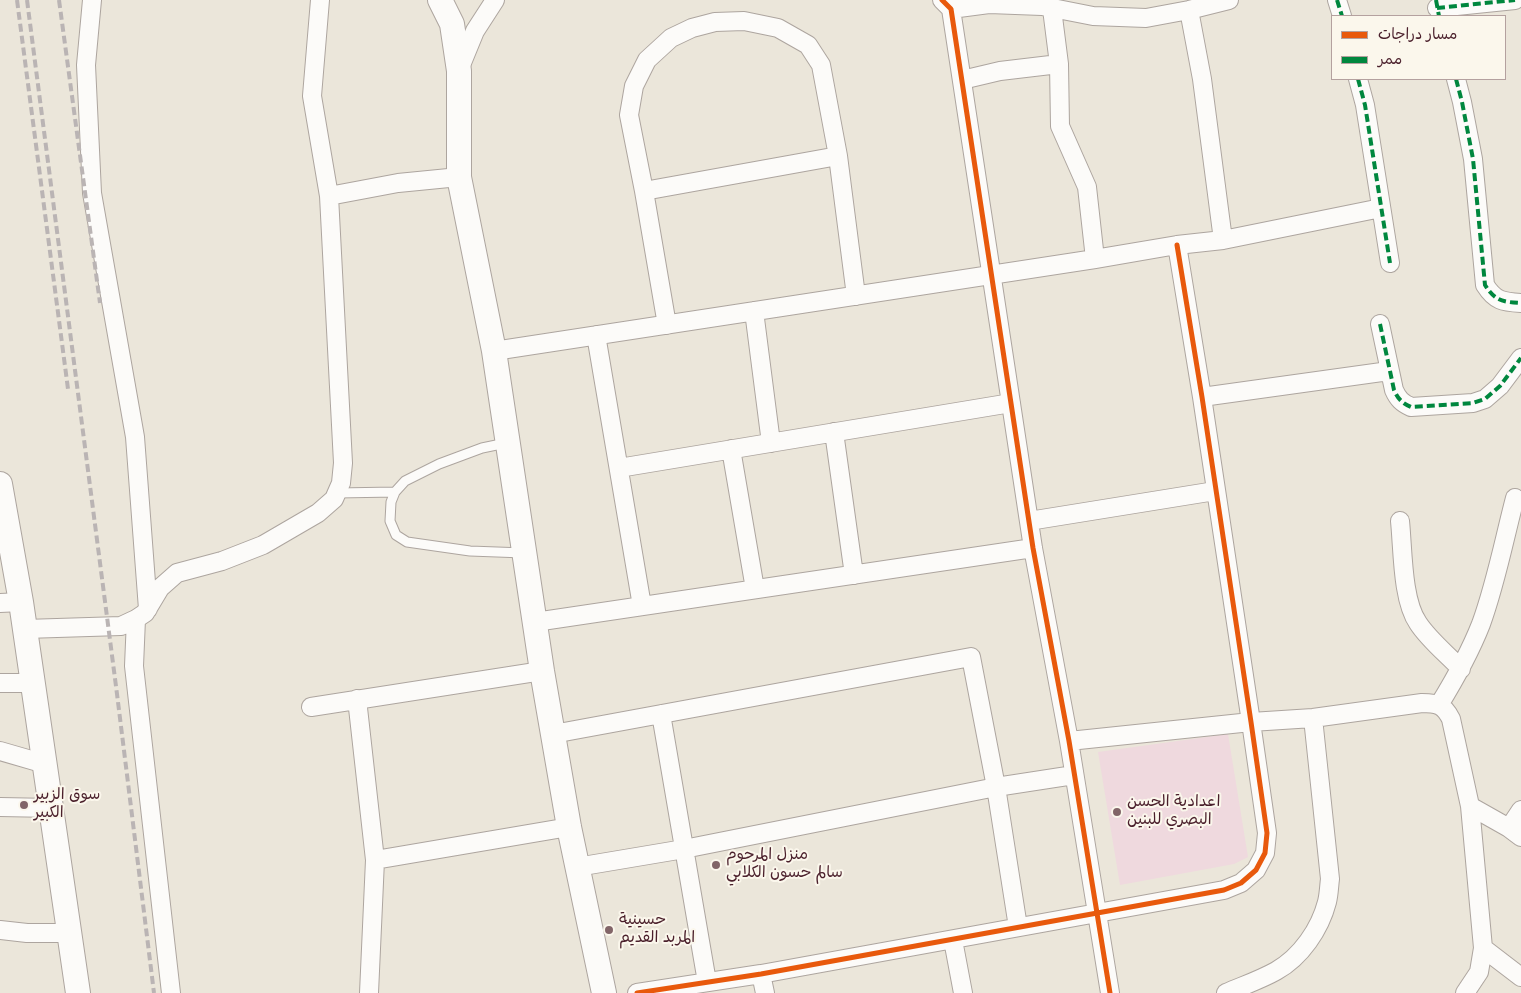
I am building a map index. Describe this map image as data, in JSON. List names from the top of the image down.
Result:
{
  "places": [
    "سوق الزبير الكبير",
    "اعدادية الحسن البصري للبنين",
    "منزل المرحوم سالم حسون الكلابي",
    "حسينية المربد القديم"
  ],
  "legend": ["مسار دراجات", "ممر"]
}
